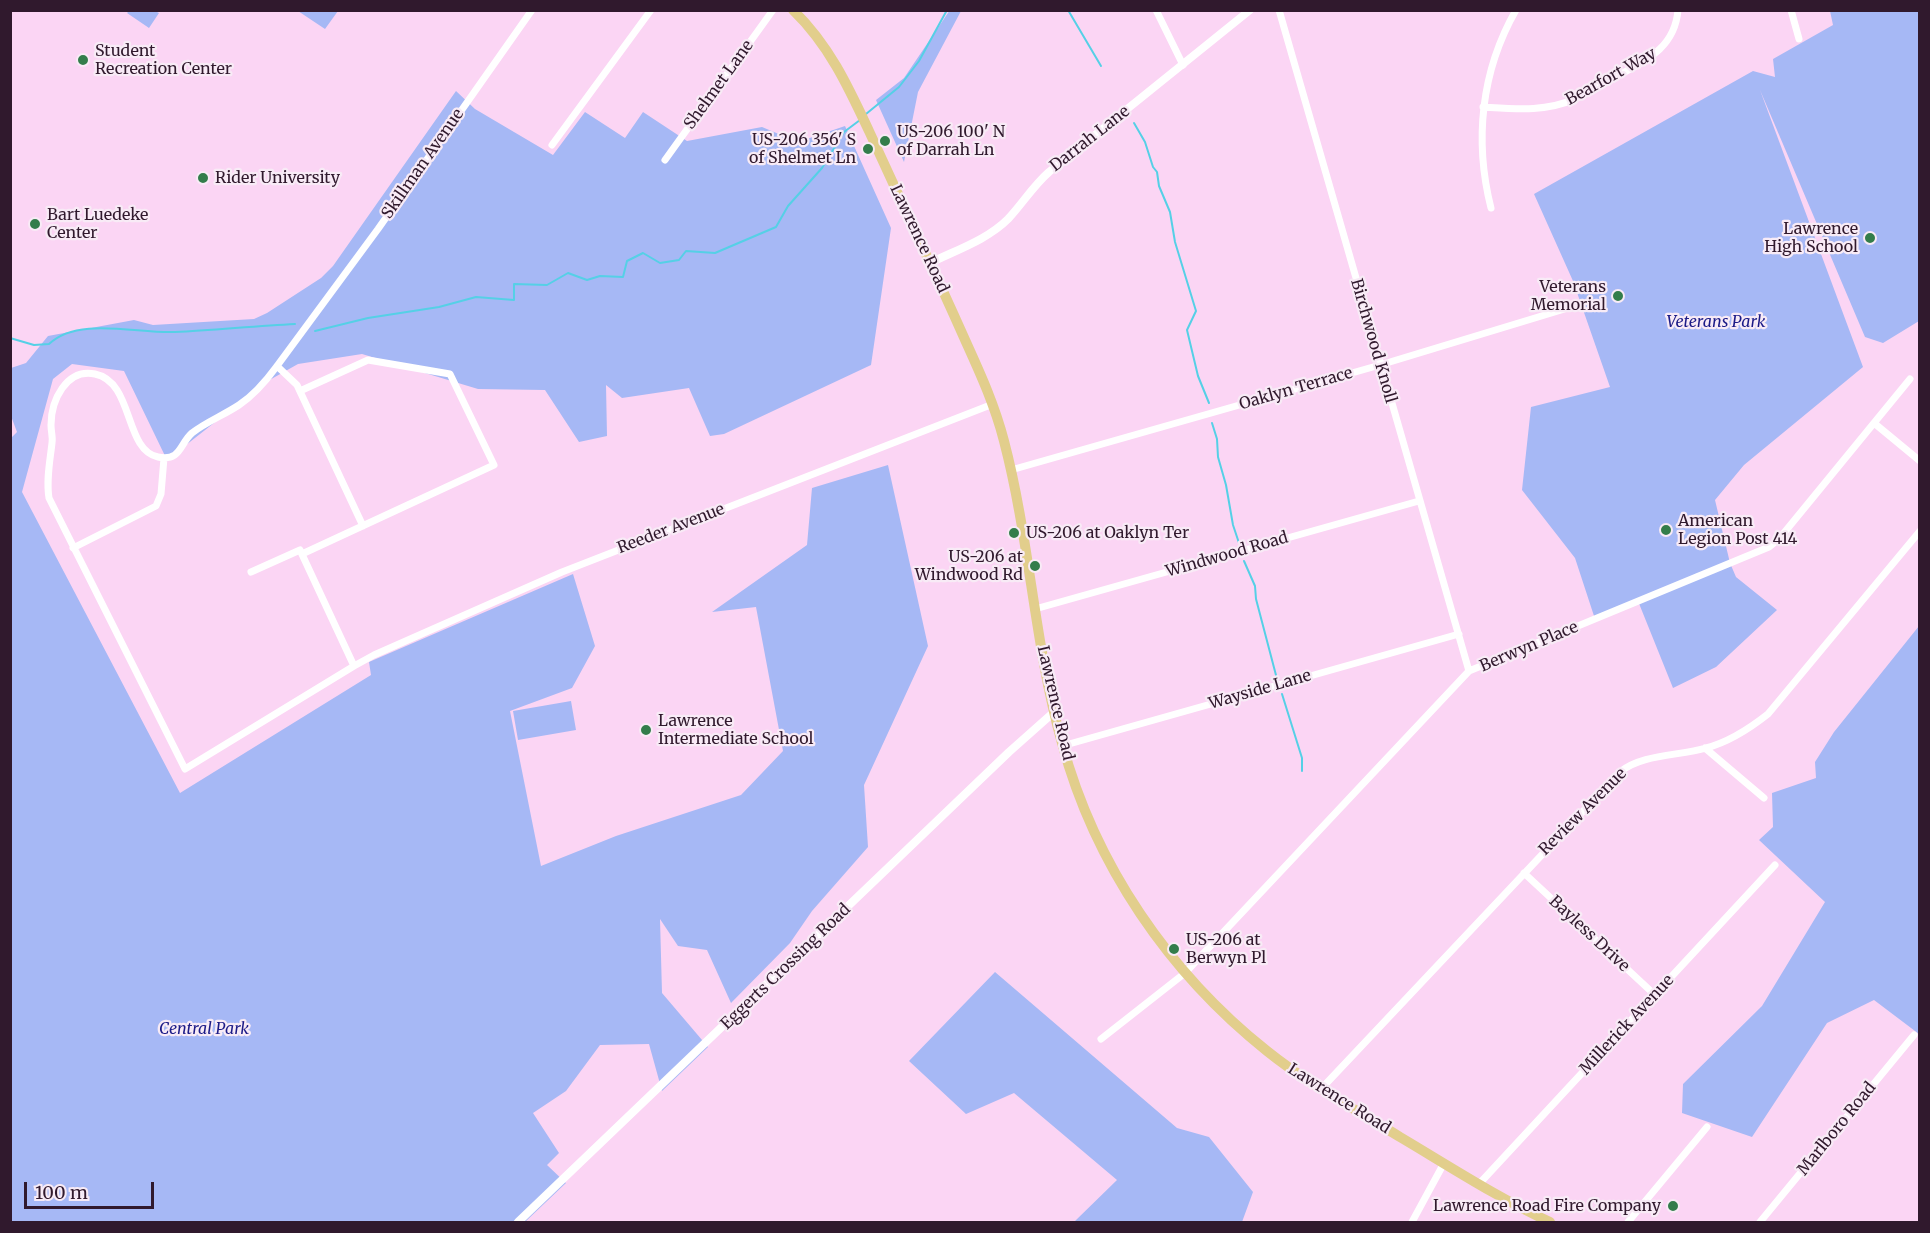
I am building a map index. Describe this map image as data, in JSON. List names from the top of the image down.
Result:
{
  "streets": {
    "main road": ["Lawrence Road"],
    "street": [
      "Bearfort Way",
      "Shelmet Lane",
      "Darrah Lane",
      "Skillman Avenue",
      "Birchwood Knoll",
      "Oaklyn Terrace",
      "Reeder Avenue",
      "Windwood Road",
      "Berwyn Place",
      "Wayside Lane",
      "Review Avenue",
      "Bayless Drive",
      "Eggerts Crossing Road",
      "Millerick Avenue",
      "Marlboro Road"
    ]
  },
  "crossings": [
    ["Darrah Lane", "Lawrence Road"],
    ["Lawrence Road", "Oaklyn Terrace"],
    ["Lawrence Road", "Reeder Avenue"],
    ["Lawrence Road", "Windwood Road"],
    ["Lawrence Road", "Berwyn Place"],
    ["Lawrence Road", "Wayside Lane"],
    ["Lawrence Road", "Review Avenue"],
    ["Lawrence Road", "Eggerts Crossing Road"],
    ["Lawrence Road", "Millerick Avenue"],
    ["Birchwood Knoll", "Oaklyn Terrace"],
    ["Birchwood Knoll", "Windwood Road"],
    ["Birchwood Knoll", "Berwyn Place"],
    ["Birchwood Knoll", "Wayside Lane"],
    ["Review Avenue", "Bayless Drive"],
    ["Bayless Drive", "Millerick Avenue"]
  ],
  "parks": ["Veterans Park", "Central Park"],
  "places": [
    "Student Recreation Center",
    "US-206 100' N of Darrah Ln",
    "US-206 356' S of Shelmet Ln",
    "Rider University",
    "Bart Luedeke Center",
    "Lawrence High School",
    "Veterans Memorial",
    "American Legion Post 414",
    "US-206 at Oaklyn Ter",
    "US-206 at Windwood Rd",
    "Lawrence Intermediate School",
    "US-206 at Berwyn Pl",
    "Lawrence Road Fire Company"
  ],
  "scale_bar": "100 m"
}
